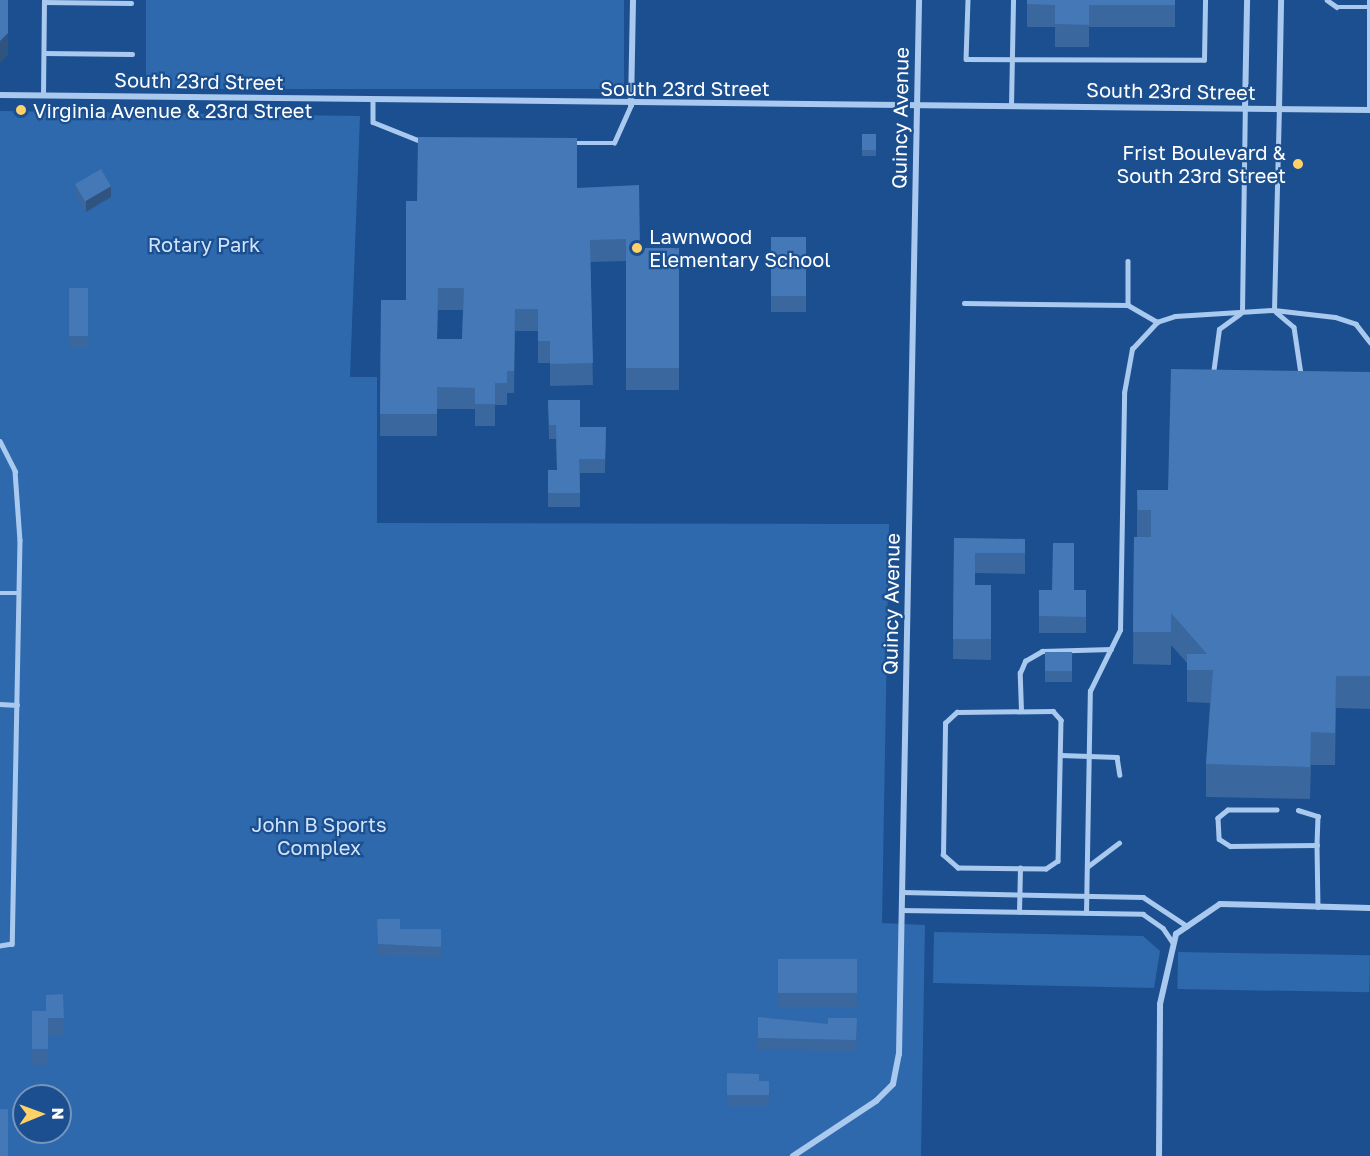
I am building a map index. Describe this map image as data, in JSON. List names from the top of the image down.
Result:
{
  "streets": {
    "street": ["South 23rd Street", "Quincy Avenue"]
  },
  "crossings": [
    ["South 23rd Street", "Quincy Avenue"]
  ],
  "parks": ["Rotary Park", "John B Sports Complex"],
  "places": ["Virginia Avenue & 23rd Street", "Frist Boulevard & South 23rd Street", "Lawnwood Elementary School"],
  "north": "right"
}
